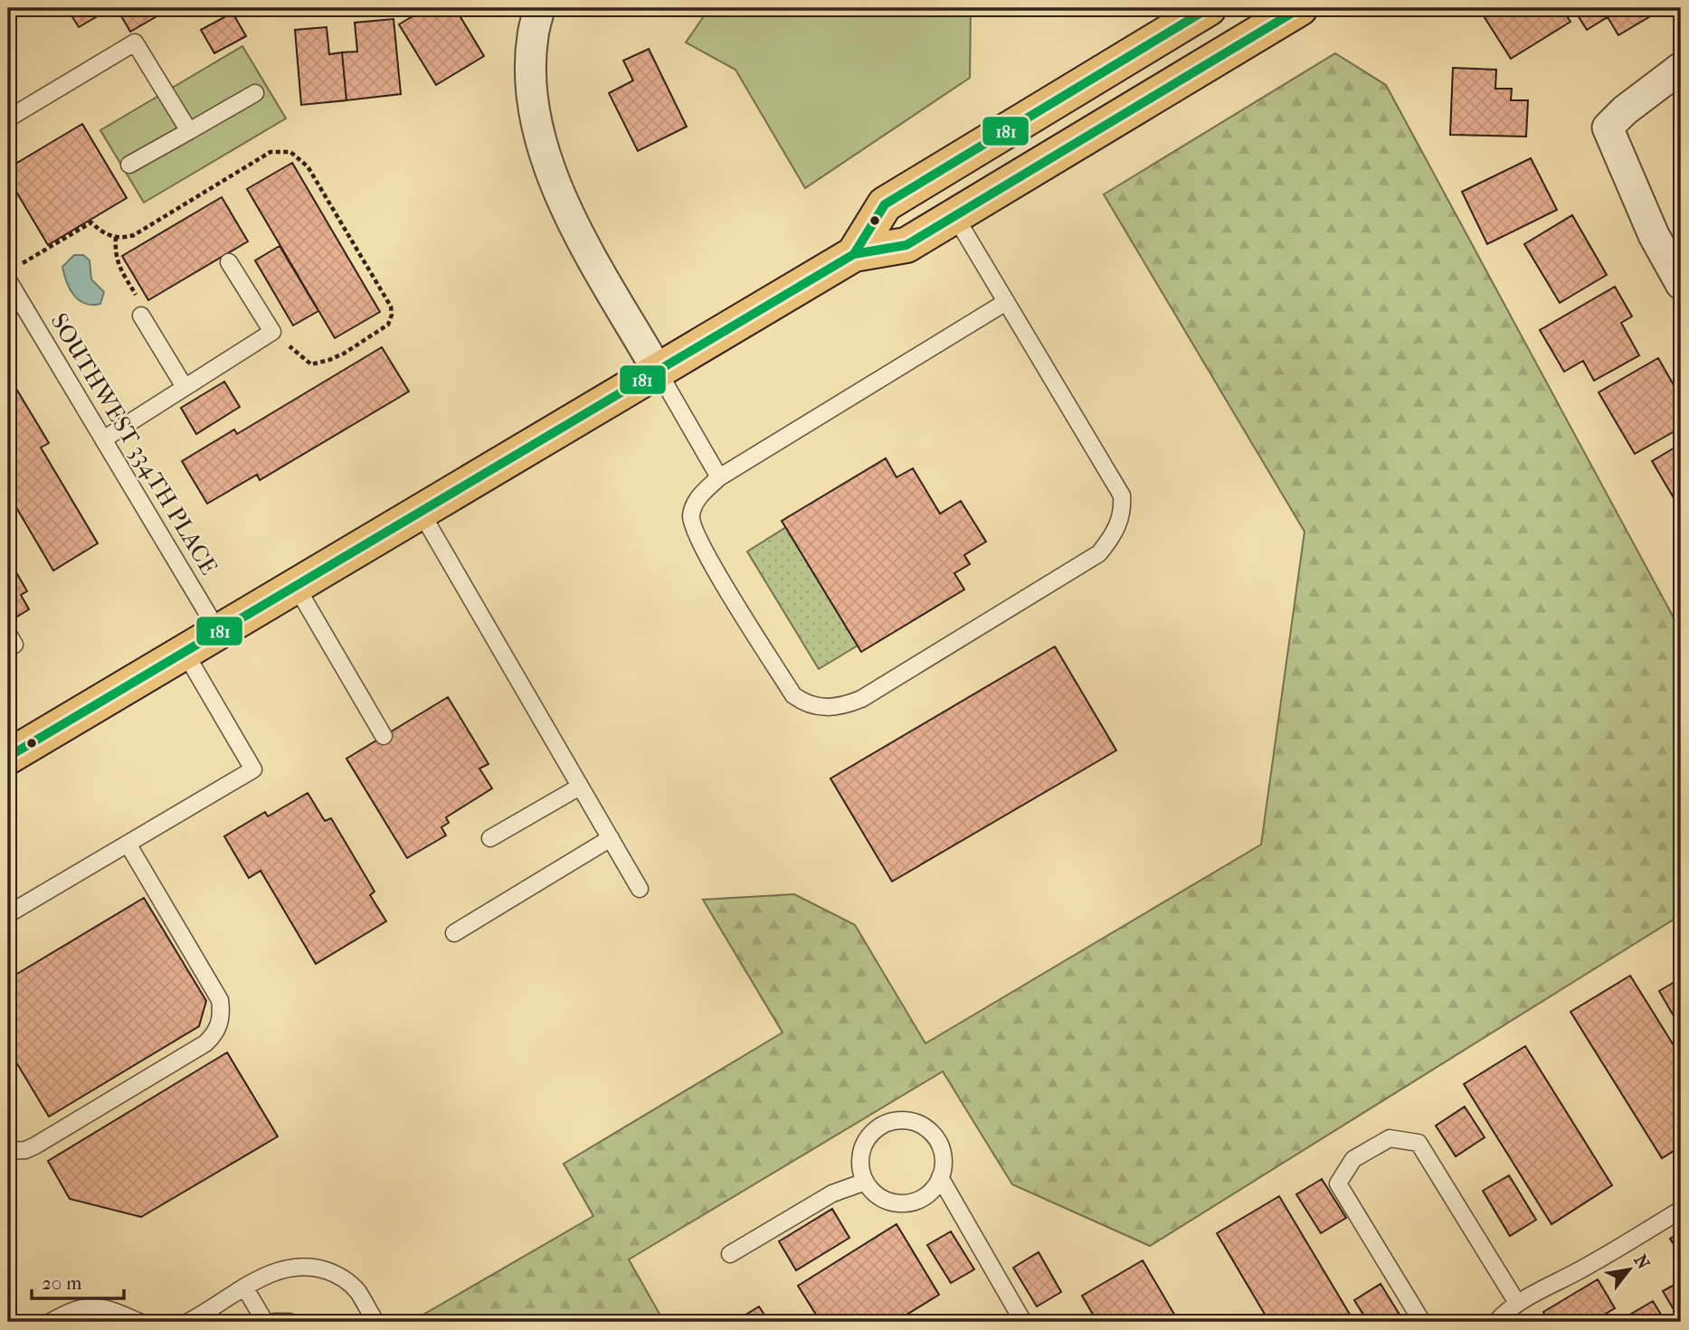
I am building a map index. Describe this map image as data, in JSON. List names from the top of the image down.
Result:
{
  "streets": {
    "lane": ["SOUTHWEST 334TH PLACE"]
  },
  "lines": ["transit line 181"],
  "scale_bar": "20 m",
  "north": "top right"
}
